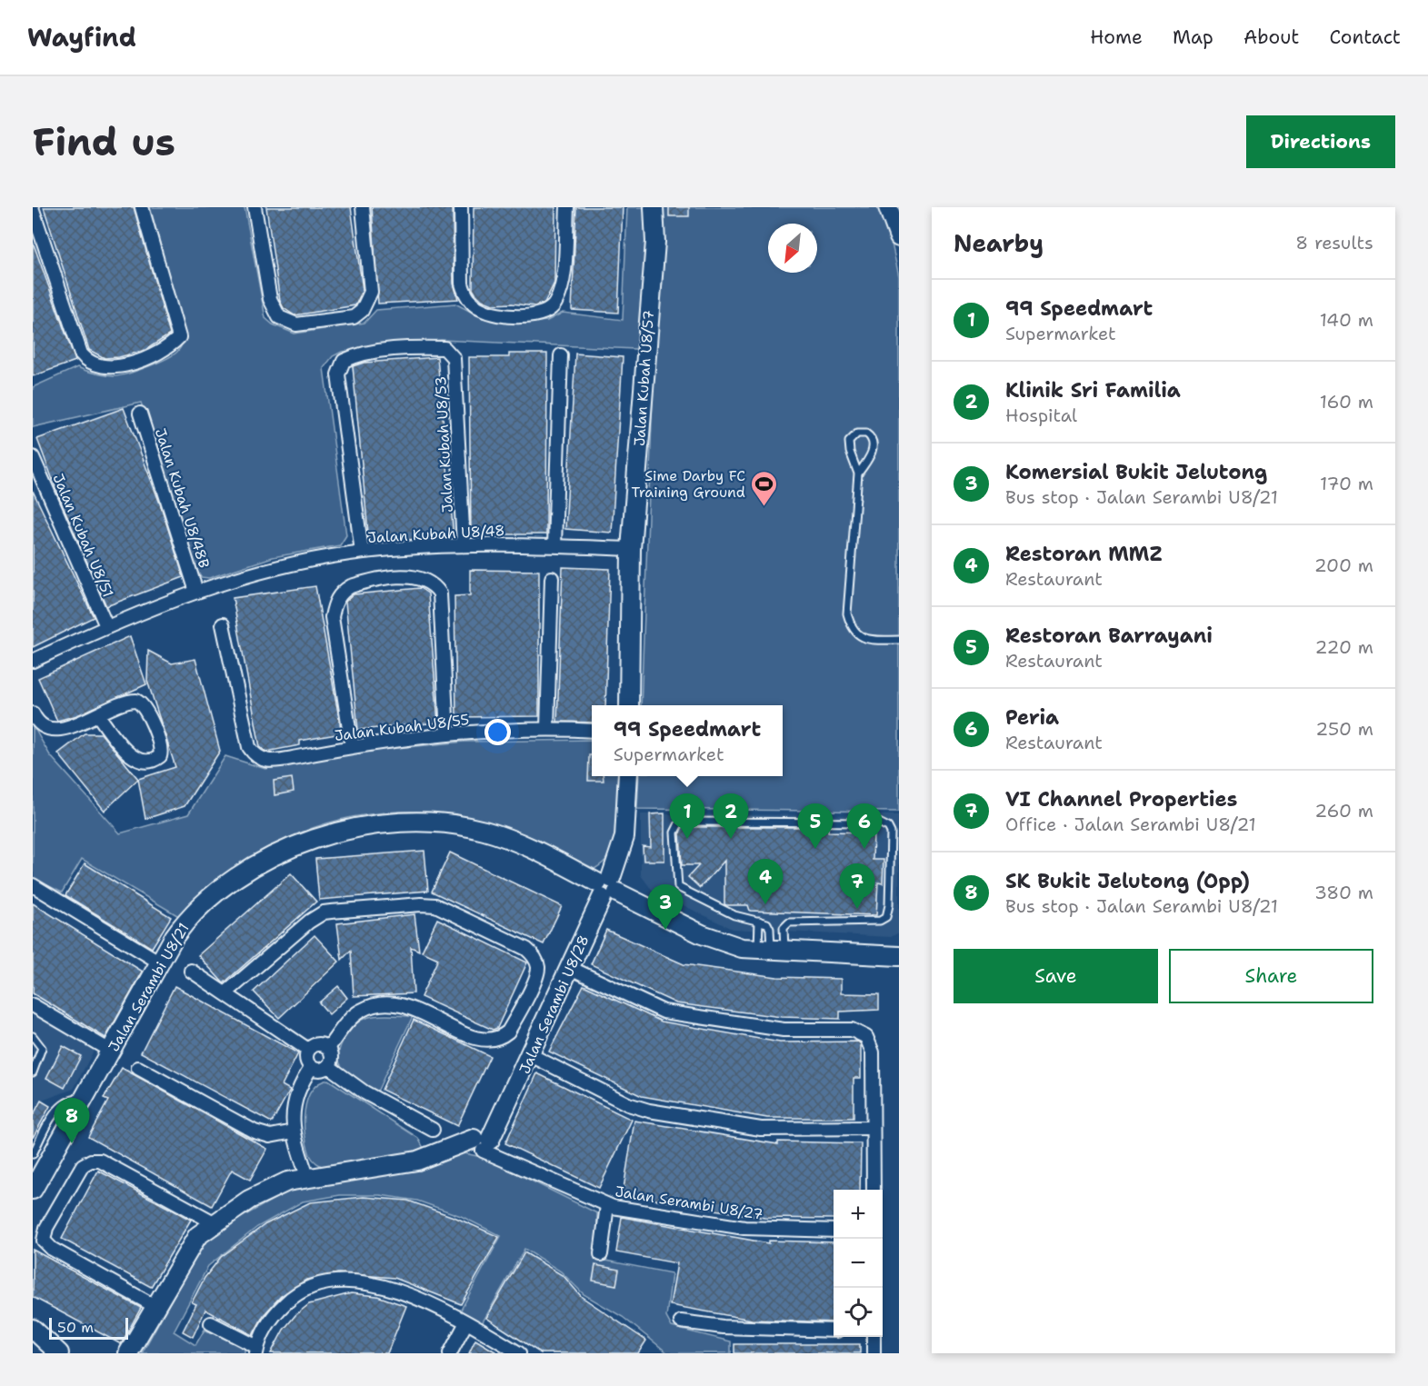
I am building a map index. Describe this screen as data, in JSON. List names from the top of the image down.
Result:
{
  "streets": {
    "street": [
      "Jalan Kubah U8/57",
      "Jalan Kubah U8/53",
      "Jalan Kubah U8/48B",
      "Jalan Kubah U8/48",
      "Jalan Kubah U8/51",
      "Jalan Kubah U8/55",
      "Jalan Serambi U8/21",
      "Jalan Serambi U8/28",
      "Jalan Serambi U8/27"
    ]
  },
  "crossings": [
    ["Jalan Kubah U8/57", "Jalan Kubah U8/48"],
    ["Jalan Kubah U8/53", "Jalan Kubah U8/48"],
    ["Jalan Kubah U8/48B", "Jalan Kubah U8/48"],
    ["Jalan Kubah U8/48", "Jalan Kubah U8/51"],
    ["Jalan Serambi U8/21", "Jalan Serambi U8/28"],
    ["Jalan Serambi U8/28", "Jalan Serambi U8/27"]
  ],
  "places": {
    "sports": ["Sime Darby FC Training Ground"]
  },
  "scale_bar": "50 m",
  "north": "bottom left",
  "page": {
    "header": "Wayfind",
    "nav": [
      "Home",
      "Map",
      "About",
      "Contact"
    ],
    "buttons": [
      "Directions",
      ["Save", "Share"]
    ],
    "title": "Find us",
    "heading": ["Nearby", "8 results"],
    "list": [
      {
        "mark": "1",
        "name": "99 Speedmart",
        "note": "Supermarket",
        "value": "140 m"
      },
      {
        "mark": "2",
        "name": "Klinik Sri Familia",
        "note": "Hospital",
        "value": "160 m"
      },
      {
        "mark": "3",
        "name": "Komersial Bukit Jelutong",
        "note": "Bus stop · Jalan Serambi U8/21",
        "value": "170 m"
      },
      {
        "mark": "4",
        "name": "Restoran MMZ",
        "note": "Restaurant",
        "value": "200 m"
      },
      {
        "mark": "5",
        "name": "Restoran Barrayani",
        "note": "Restaurant",
        "value": "220 m"
      },
      {
        "mark": "6",
        "name": "Peria",
        "note": "Restaurant",
        "value": "250 m"
      },
      {
        "mark": "7",
        "name": "VI Channel Properties",
        "note": "Office · Jalan Serambi U8/21",
        "value": "260 m"
      },
      {
        "mark": "8",
        "name": "SK Bukit Jelutong (Opp)",
        "note": "Bus stop · Jalan Serambi U8/21",
        "value": "380 m"
      }
    ],
    "popup": ["99 Speedmart", "Supermarket"],
    "pins": [
      "1",
      "2",
      "5",
      "6",
      "4",
      "7",
      "3",
      "8"
    ],
    "map_buttons": ["+", "−"],
    "scale": "50 m"
  }
}
